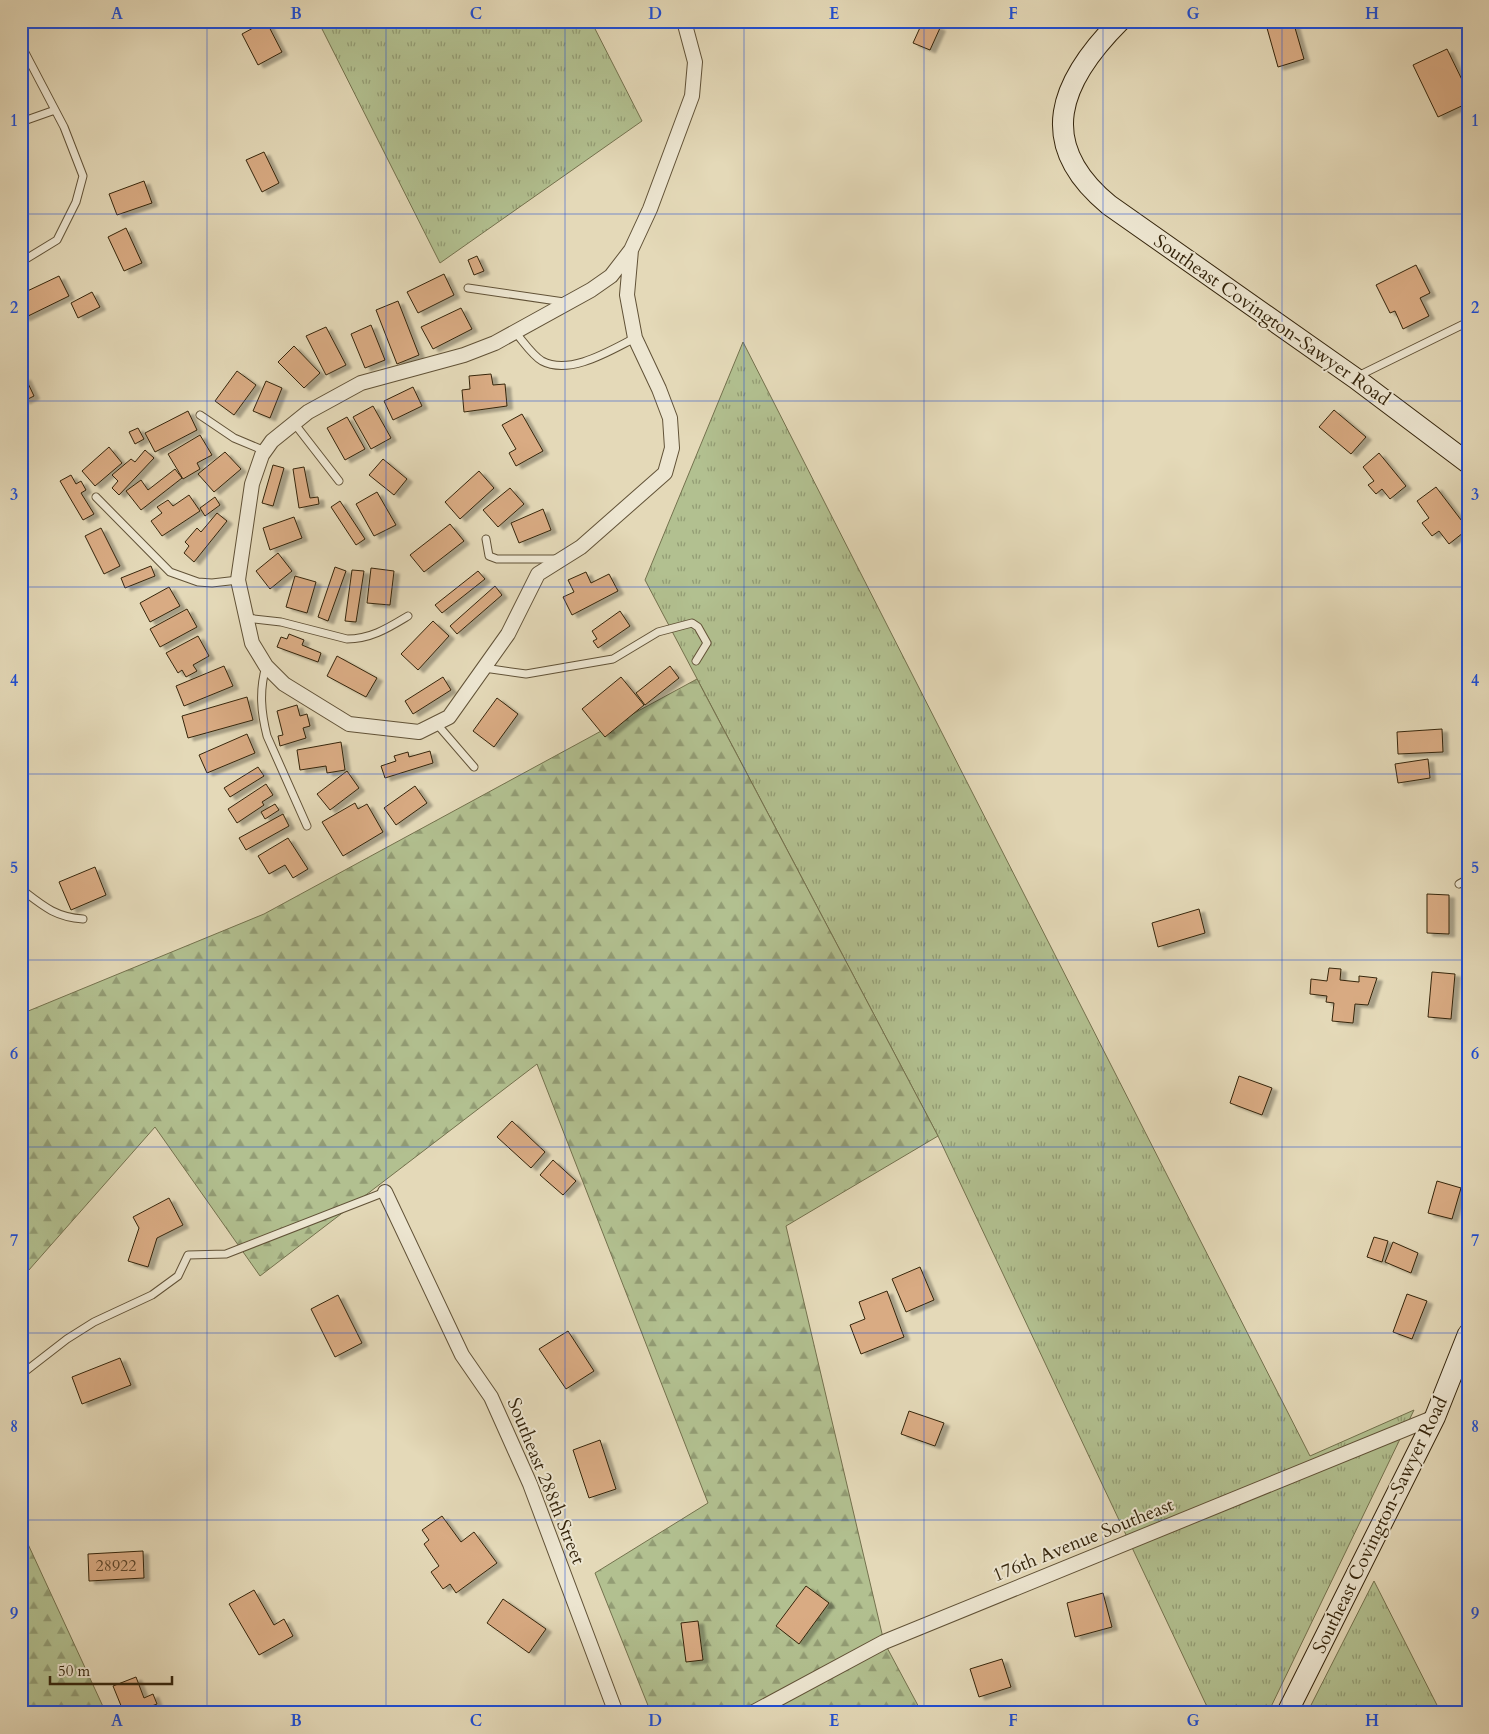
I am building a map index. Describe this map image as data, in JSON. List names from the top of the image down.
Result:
{
  "streets": {
    "street": ["Southeast Covington-Sawyer Road", "Southeast 288th Street", "176th Avenue Southeast"]
  },
  "crossings": [
    ["Southeast Covington-Sawyer Road", "176th Avenue Southeast"]
  ],
  "house_numbers": ["28922"],
  "scale_bar": "50 m",
  "grid": {
    "columns": [
      "A",
      "B",
      "C",
      "D",
      "E",
      "F",
      "G",
      "H"
    ],
    "rows": [
      "1",
      "2",
      "3",
      "4",
      "5",
      "6",
      "7",
      "8",
      "9"
    ]
  }
}
